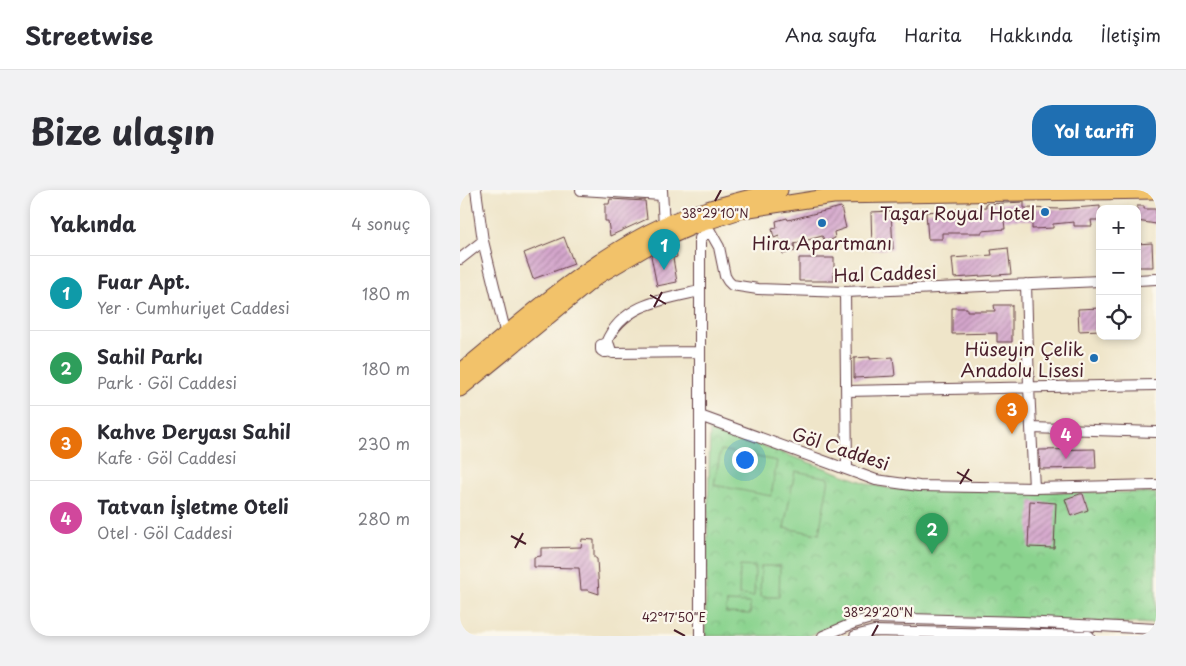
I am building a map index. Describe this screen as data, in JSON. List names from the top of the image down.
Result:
{
  "streets": {
    "street": ["Hal Caddesi", "Göl Caddesi"]
  },
  "places": ["Taşar Royal Hotel", "Hira Apartmanı", "Hüseyin Çelik Anadolu Lisesi"],
  "page": {
    "header": "Streetwise",
    "nav": [
      "Ana sayfa",
      "Harita",
      "Hakkında",
      "İletişim"
    ],
    "title": "Bize ulaşın",
    "buttons": "Yol tarifi",
    "heading": ["Yakında", "4 sonuç"],
    "map_buttons": ["+", "−"],
    "pins": [
      "1",
      "3",
      "4",
      "2"
    ],
    "list": [
      {
        "mark": "1",
        "name": "Fuar Apt.",
        "note": "Yer · Cumhuriyet Caddesi",
        "value": "180 m"
      },
      {
        "mark": "2",
        "name": "Sahil Parkı",
        "note": "Park · Göl Caddesi",
        "value": "180 m"
      },
      {
        "mark": "3",
        "name": "Kahve Deryası Sahil",
        "note": "Kafe · Göl Caddesi",
        "value": "230 m"
      },
      {
        "mark": "4",
        "name": "Tatvan İşletme Oteli",
        "note": "Otel · Göl Caddesi",
        "value": "280 m"
      }
    ]
  },
  "coordinates": ["38°29'10\"N", "38°29'20\"N", "42°17'50\"E"]
}
